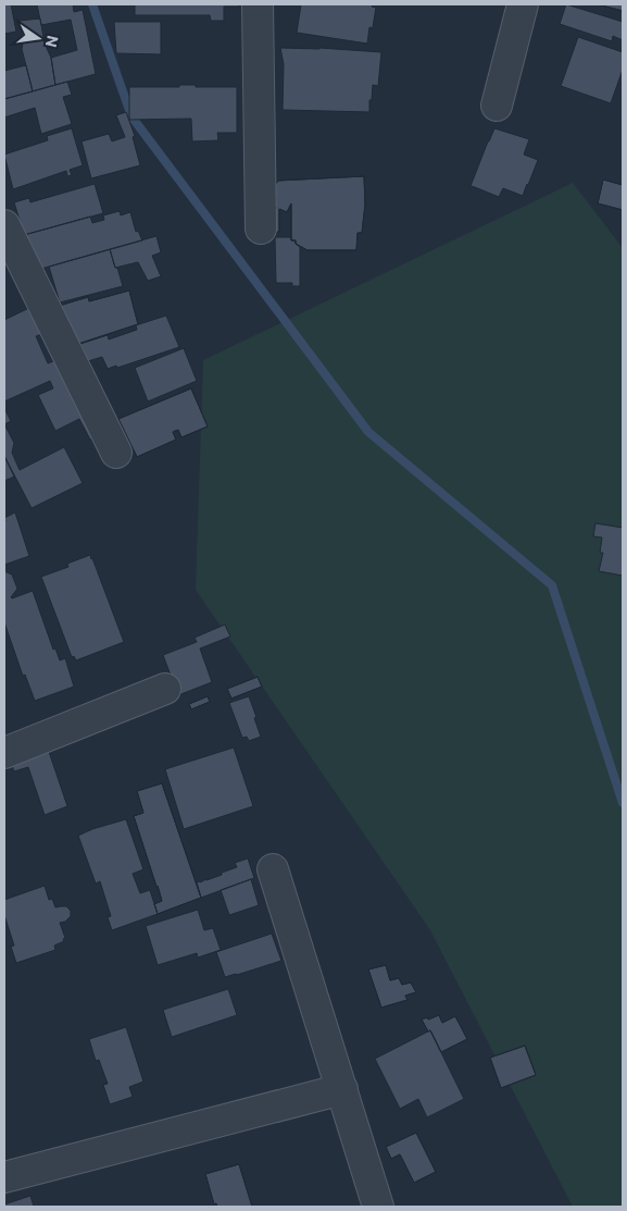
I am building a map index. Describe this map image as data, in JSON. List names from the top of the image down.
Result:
{
  "north": "right"
}
